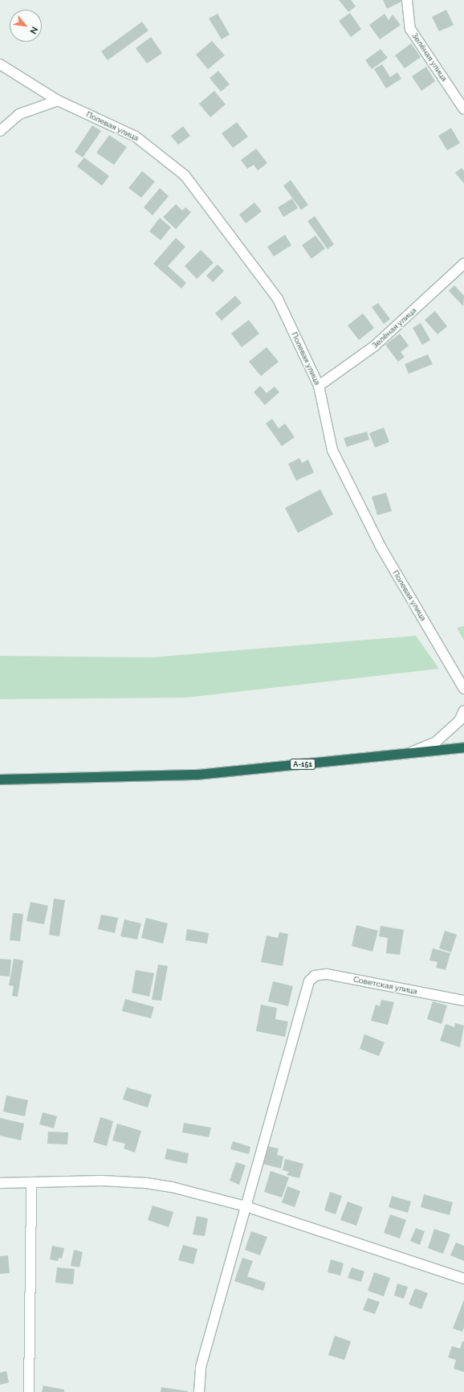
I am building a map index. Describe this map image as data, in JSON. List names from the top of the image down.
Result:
{
  "streets": {
    "highway": ["А-151"],
    "street": ["Зелёная улица", "Полевая улица", "Советская улица"]
  },
  "crossings": [
    ["Зелёная улица", "Полевая улица"]
  ],
  "north": "bottom right"
}
